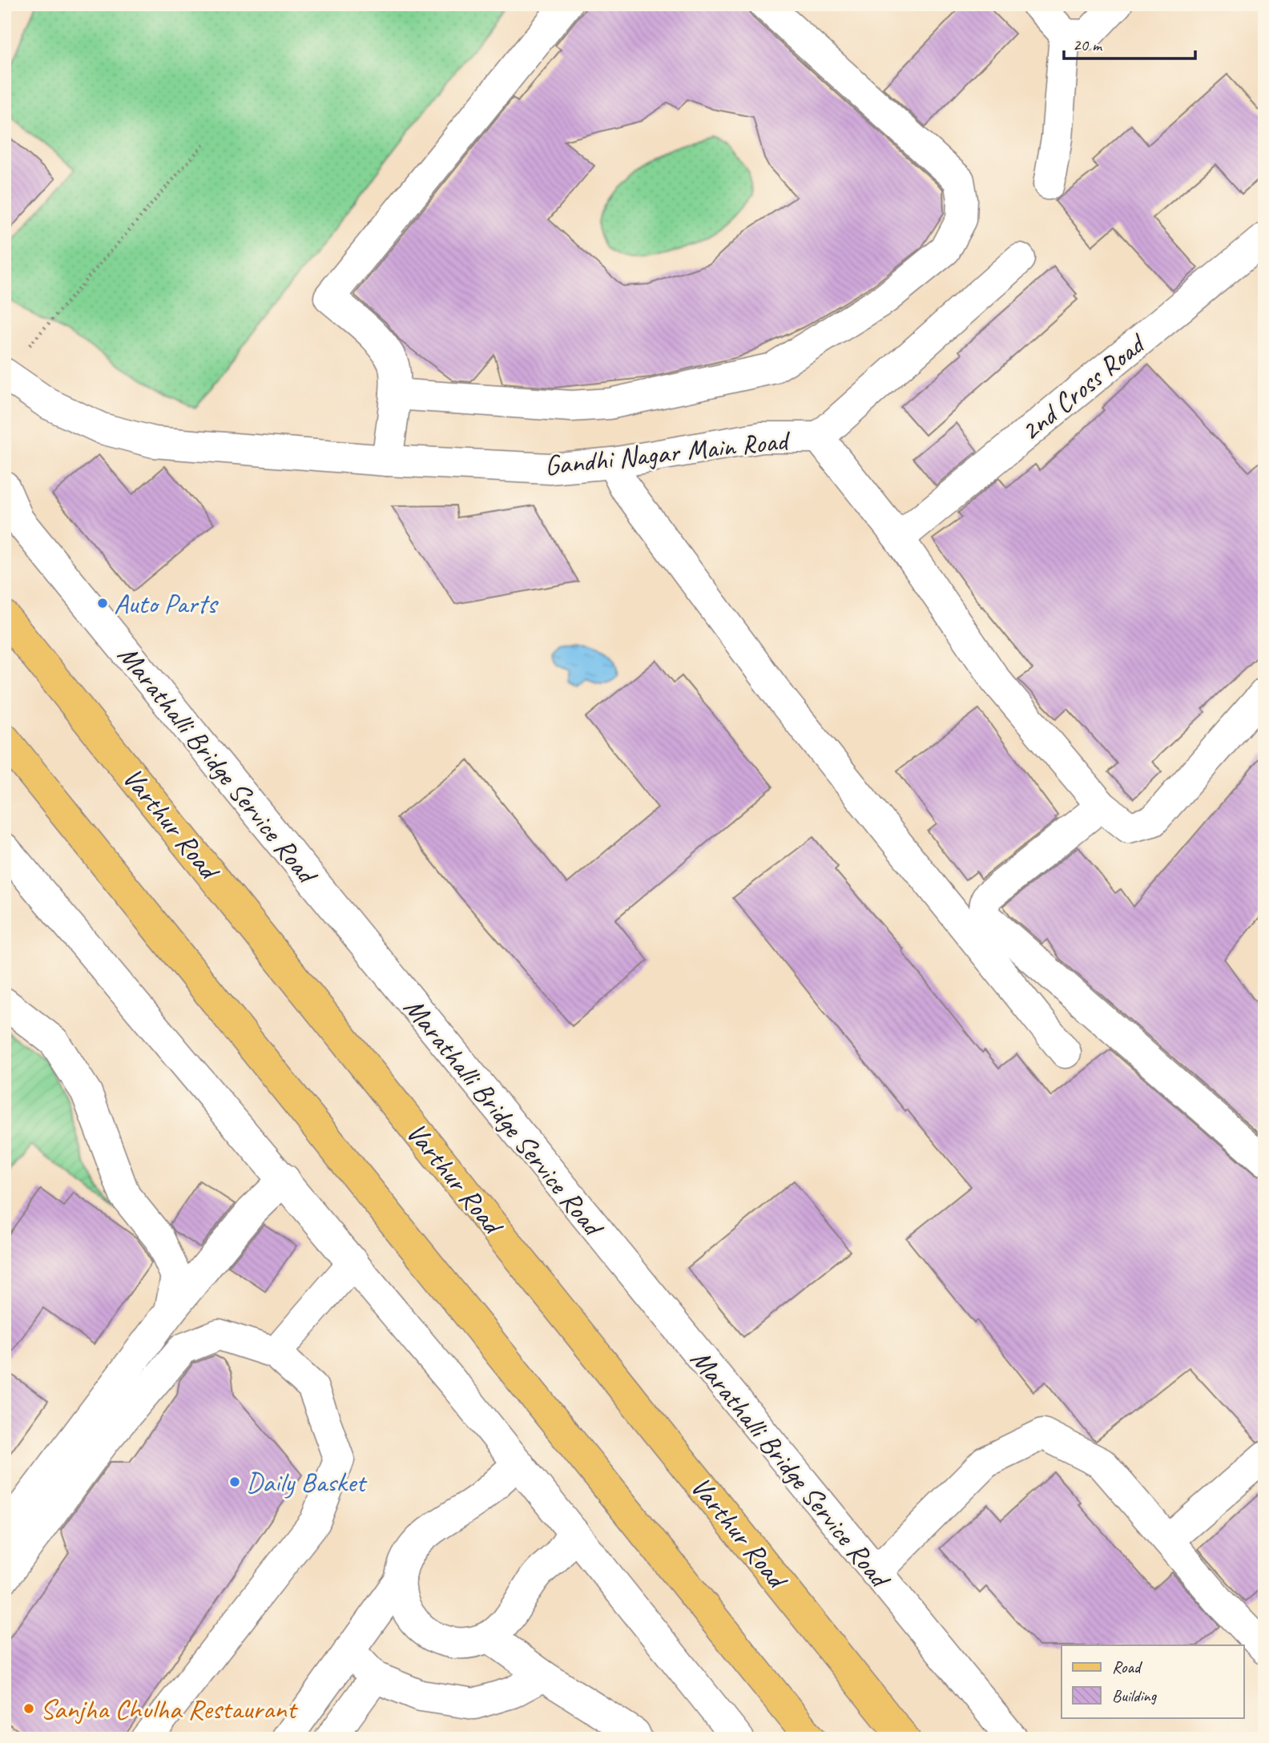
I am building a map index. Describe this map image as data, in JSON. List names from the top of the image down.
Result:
{
  "streets": {
    "main road": ["Varthur Road"],
    "street": ["2nd Cross Road", "Gandhi Nagar Main Road", "Marathalli Bridge Service Road"]
  },
  "crossings": [
    ["2nd Cross Road", "Gandhi Nagar Main Road"]
  ],
  "places": ["Auto Parts", "Daily Basket", "Sanjha Chulha Restaurant"],
  "legend": ["Road", "Building"],
  "scale_bar": "20 m"
}
